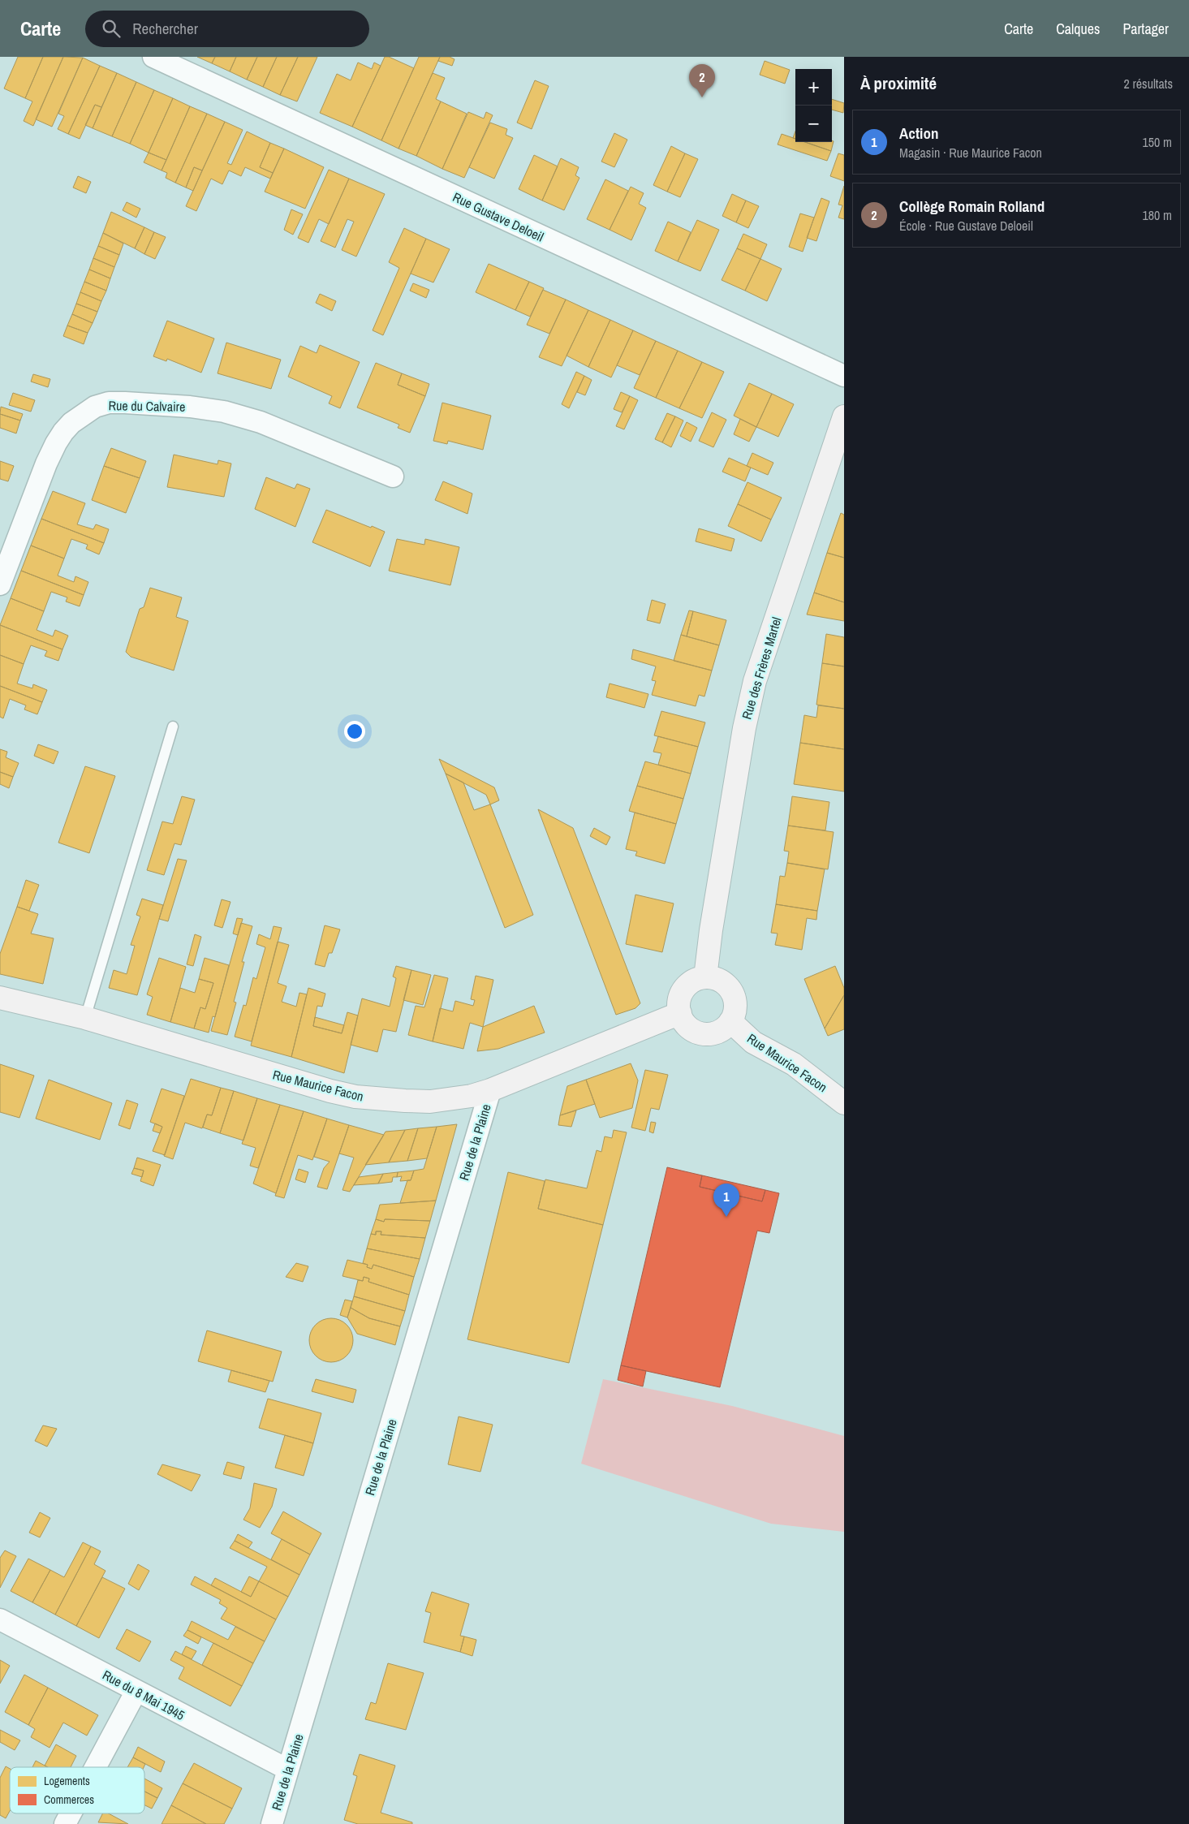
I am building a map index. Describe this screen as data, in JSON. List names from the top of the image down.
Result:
{
  "streets": {
    "street": [
      "Rue Gustave Deloeil",
      "Rue du Calvaire",
      "Rue des Frères Martel",
      "Rue Maurice Facon",
      "Rue de la Plaine",
      "Rue du 8 Mai 1945"
    ]
  },
  "crossings": [
    ["Rue des Frères Martel", "Rue Maurice Facon"],
    ["Rue Maurice Facon", "Rue de la Plaine"],
    ["Rue de la Plaine", "Rue du 8 Mai 1945"]
  ],
  "legend": ["Logements", "Commerces"],
  "page": {
    "header": "Carte",
    "search": "Rechercher",
    "nav": ["Carte", "Calques", "Partager"],
    "heading": ["À proximité", "2 résultats"],
    "pins": ["2", "1"],
    "map_buttons": ["+", "−"],
    "list": [
      {
        "mark": "1",
        "name": "Action",
        "note": "Magasin · Rue Maurice Facon",
        "value": "150 m"
      },
      {
        "mark": "2",
        "name": "Collège Romain Rolland",
        "note": "École · Rue Gustave Deloeil",
        "value": "180 m"
      }
    ]
  }
}
